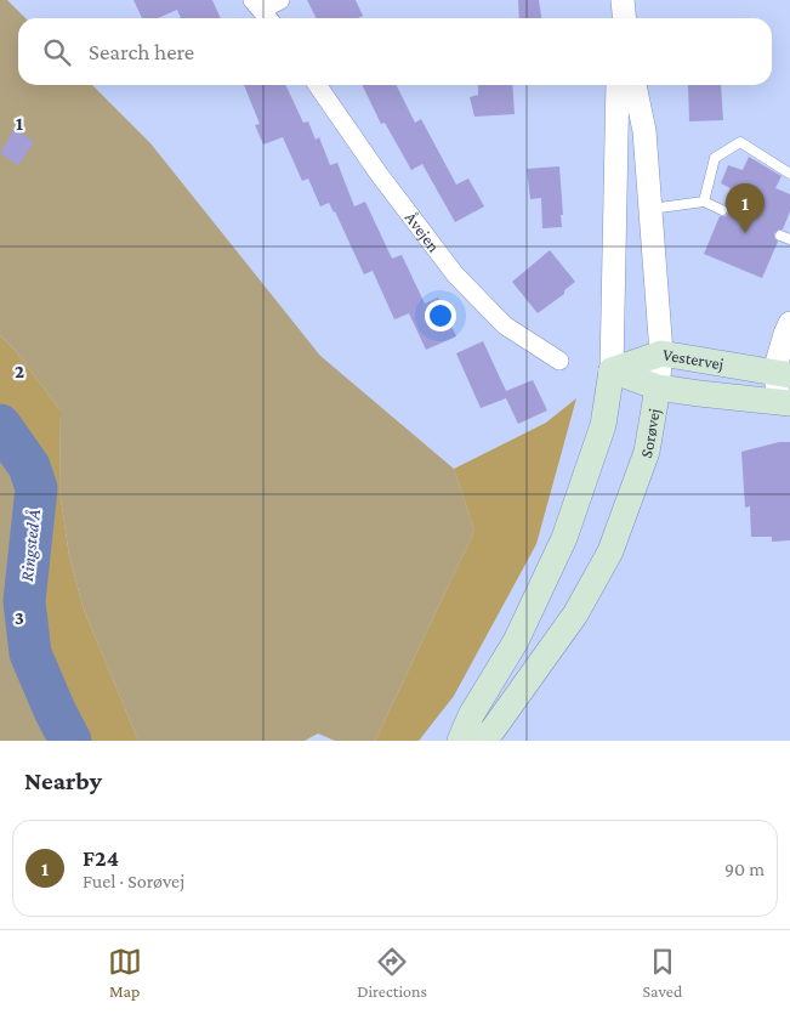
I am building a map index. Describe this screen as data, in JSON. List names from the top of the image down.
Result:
{
  "streets": {
    "main road": ["Vestervej", "Sorøvej"],
    "street": ["Åvejen"]
  },
  "crossings": [
    ["Vestervej", "Sorøvej"]
  ],
  "water": ["Ringsted Å"],
  "page": {
    "search": "Search here",
    "pins": "1",
    "heading": "Nearby",
    "list": [
      {
        "mark": "1",
        "name": "F24",
        "note": "Fuel · Sorøvej",
        "value": "90 m"
      }
    ],
    "nav": ["Map", "Directions", "Saved"]
  },
  "grid": {
    "rows": ["1", "2", "3"]
  }
}
